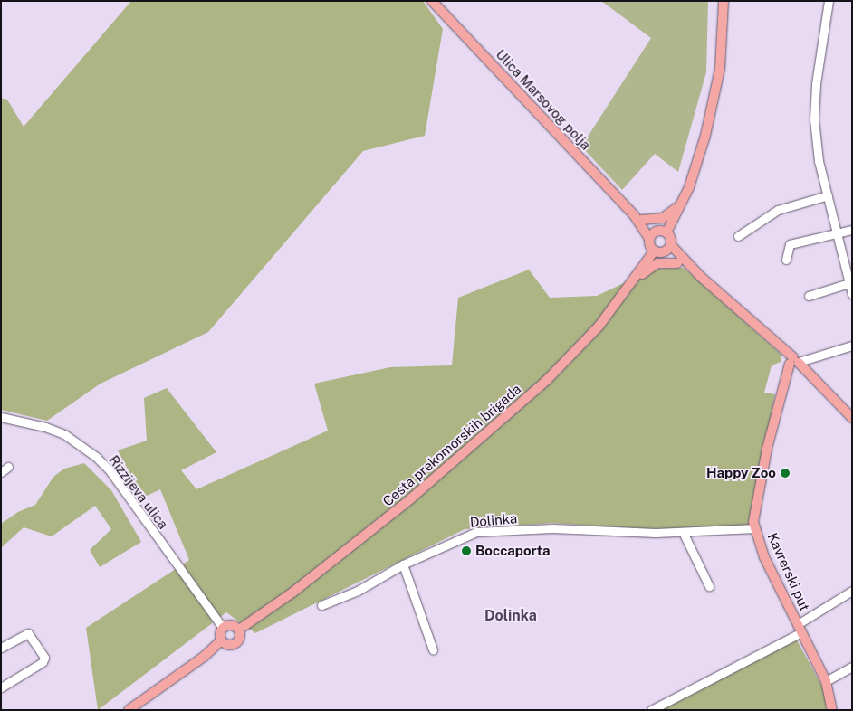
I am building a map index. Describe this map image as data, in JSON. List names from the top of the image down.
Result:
{
  "streets": {
    "main road": ["Ulica Marsovog polja", "Cesta prekomorskih brigada", "Kavrerski put"],
    "street": ["Rizzijeva ulica", "Dolinka"]
  },
  "crossings": [
    ["Ulica Marsovog polja", "Cesta prekomorskih brigada"],
    ["Cesta prekomorskih brigada", "Rizzijeva ulica"],
    ["Dolinka", "Kavrerski put"]
  ],
  "districts": ["Dolinka"],
  "places": ["Happy Zoo", "Boccaporta"]
}
